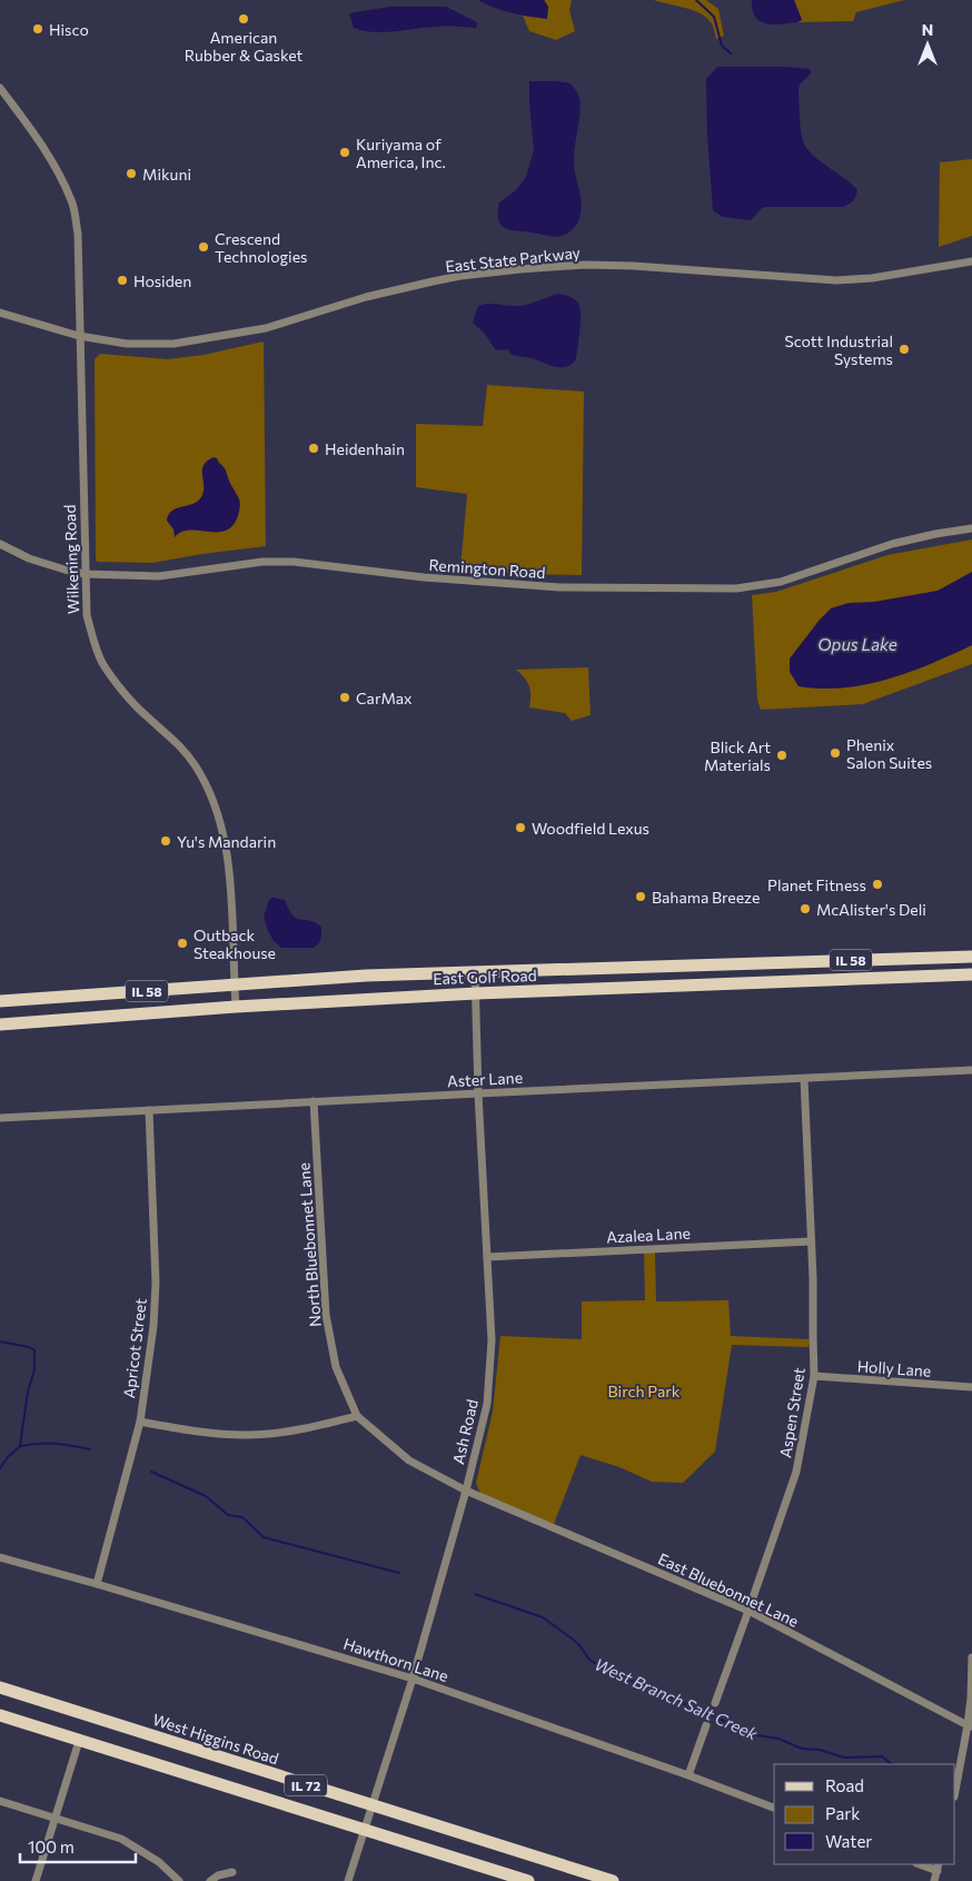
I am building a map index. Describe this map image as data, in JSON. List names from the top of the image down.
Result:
{
  "streets": {
    "main road": [
      "IL 58",
      "East Golf Road",
      "West Higgins Road",
      "IL 72"
    ],
    "street": [
      "East State Parkway",
      "Wilkening Road",
      "Remington Road",
      "Aster Lane",
      "Azalea Lane",
      "North Bluebonnet Lane",
      "Apricot Street",
      "Holly Lane",
      "Aspen Street",
      "Ash Road",
      "East Bluebonnet Lane",
      "Hawthorn Lane"
    ]
  },
  "crossings": [
    ["East State Parkway", "Wilkening Road"],
    ["Wilkening Road", "Remington Road"],
    ["Wilkening Road", "East Golf Road"],
    ["East Golf Road", "Ash Road"],
    ["Aster Lane", "North Bluebonnet Lane"],
    ["Aster Lane", "Apricot Street"],
    ["Aster Lane", "Aspen Street"],
    ["Aster Lane", "Ash Road"],
    ["Azalea Lane", "Aspen Street"],
    ["Azalea Lane", "Ash Road"],
    ["North Bluebonnet Lane", "Ash Road"],
    ["North Bluebonnet Lane", "East Bluebonnet Lane"],
    ["Apricot Street", "Hawthorn Lane"],
    ["Holly Lane", "Aspen Street"],
    ["Aspen Street", "East Bluebonnet Lane"],
    ["Ash Road", "East Bluebonnet Lane"],
    ["Ash Road", "Hawthorn Lane"],
    ["Ash Road", "West Higgins Road"],
    ["Ash Road", "IL 72"]
  ],
  "water": ["Opus Lake", "West Branch Salt Creek"],
  "parks": ["Birch Park"],
  "places": [
    "American Rubber & Gasket",
    "Hisco",
    "Kuriyama of America, Inc.",
    "Mikuni",
    "Crescend Technologies",
    "Hosiden",
    "Scott Industrial Systems",
    "Heidenhain",
    "CarMax",
    "Phenix Salon Suites",
    "Blick Art Materials",
    "Woodfield Lexus",
    "Yu's Mandarin",
    "Planet Fitness",
    "Bahama Breeze",
    "McAlister's Deli",
    "Outback Steakhouse"
  ],
  "legend": ["Road", "Park", "Water"],
  "scale_bar": "100 m",
  "north": "top"
}
